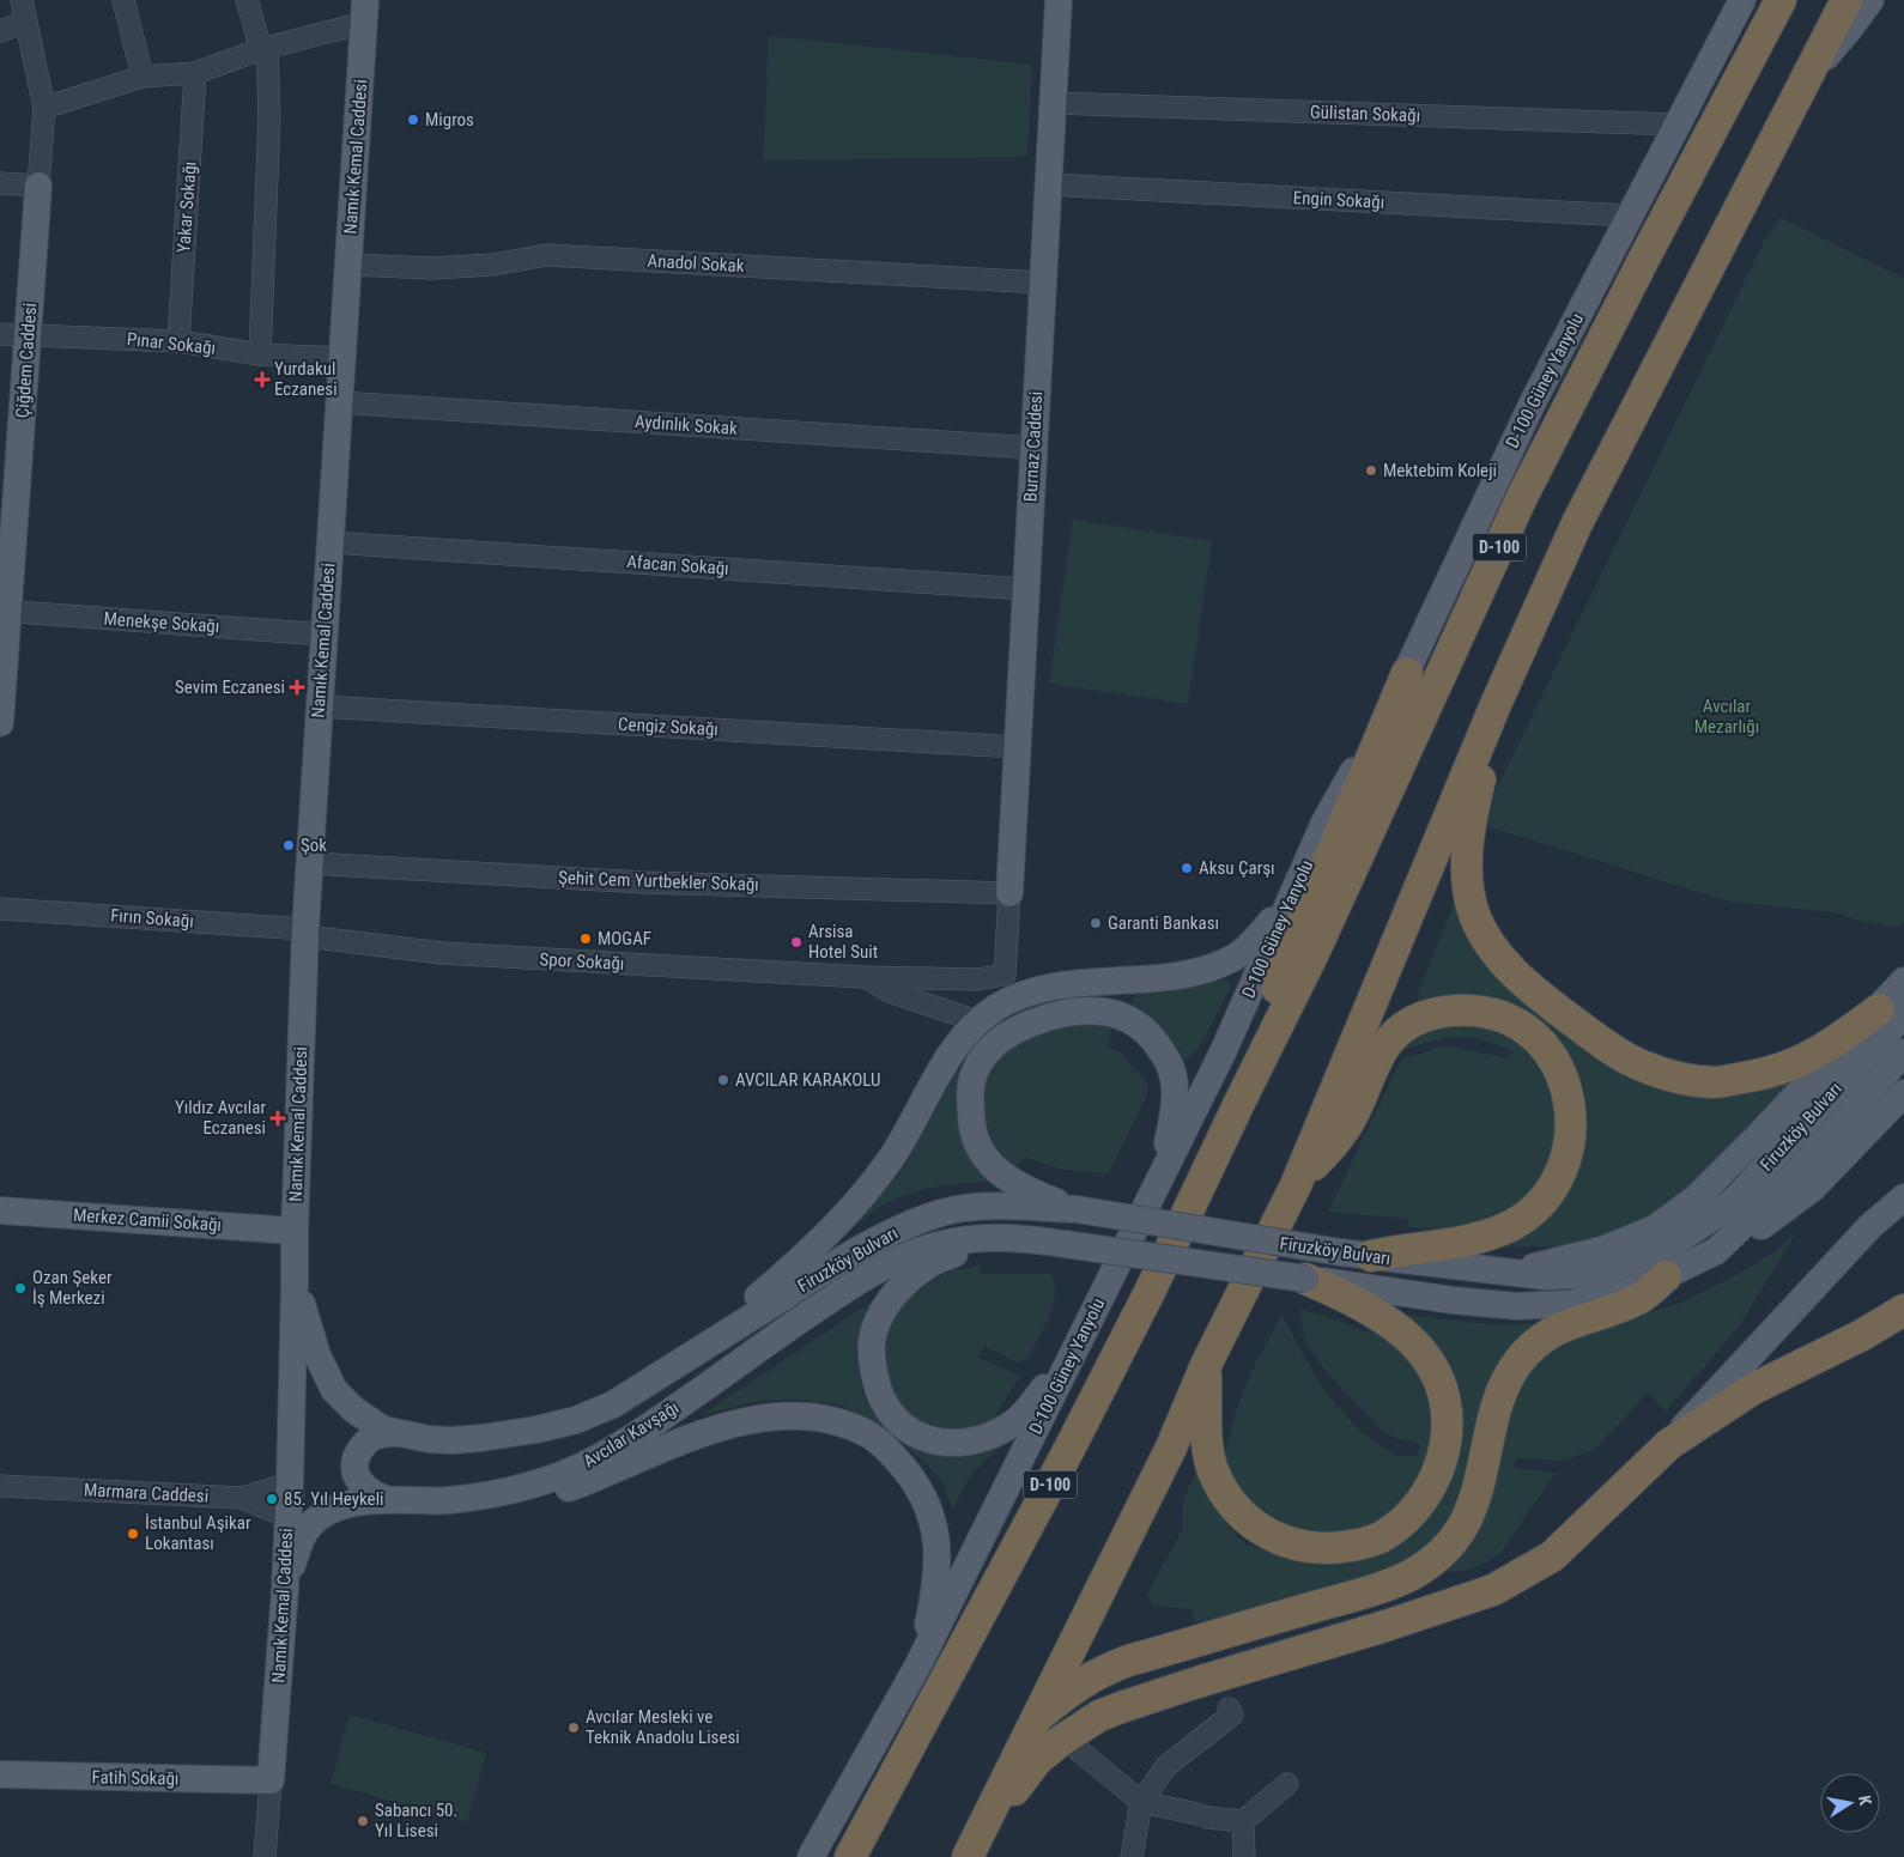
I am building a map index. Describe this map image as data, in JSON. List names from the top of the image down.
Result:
{
  "streets": {
    "highway": ["D-100"],
    "main road": [
      "Namık Kemal Caddesi",
      "Çiğdem Caddesi",
      "D-100 Güney Yanyolu",
      "Burnaz Caddesi",
      "Firuzköy Bulvarı",
      "Merkez Camii Sokağı",
      "Avcılar Kavşağı",
      "Fatih Sokağı"
    ],
    "street": [
      "Gülistan Sokağı",
      "Engin Sokağı",
      "Yakar Sokağı",
      "Anadol Sokak",
      "Pınar Sokağı",
      "Aydınlık Sokak",
      "Afacan Sokağı",
      "Menekşe Sokağı",
      "Cengiz Sokağı",
      "Şehit Cem Yurtbekler Sokağı",
      "Fırın Sokağı",
      "Spor Sokağı",
      "Marmara Caddesi"
    ]
  },
  "crossings": [
    ["Gülistan Sokağı", "D-100 Güney Yanyolu"],
    ["Gülistan Sokağı", "Burnaz Caddesi"],
    ["Namık Kemal Caddesi", "Anadol Sokak"],
    ["Namık Kemal Caddesi", "Pınar Sokağı"],
    ["Namık Kemal Caddesi", "Aydınlık Sokak"],
    ["Namık Kemal Caddesi", "Afacan Sokağı"],
    ["Namık Kemal Caddesi", "Menekşe Sokağı"],
    ["Namık Kemal Caddesi", "Cengiz Sokağı"],
    ["Namık Kemal Caddesi", "Şehit Cem Yurtbekler Sokağı"],
    ["Namık Kemal Caddesi", "Fırın Sokağı"],
    ["Namık Kemal Caddesi", "Spor Sokağı"],
    ["Namık Kemal Caddesi", "Merkez Camii Sokağı"],
    ["Namık Kemal Caddesi", "Avcılar Kavşağı"],
    ["Namık Kemal Caddesi", "Marmara Caddesi"],
    ["Namık Kemal Caddesi", "Fatih Sokağı"],
    ["Engin Sokağı", "D-100 Güney Yanyolu"],
    ["Engin Sokağı", "Burnaz Caddesi"],
    ["Yakar Sokağı", "Pınar Sokağı"],
    ["Anadol Sokak", "Burnaz Caddesi"],
    ["Pınar Sokağı", "Çiğdem Caddesi"],
    ["Çiğdem Caddesi", "Menekşe Sokağı"],
    ["Aydınlık Sokak", "Burnaz Caddesi"],
    ["Burnaz Caddesi", "Afacan Sokağı"],
    ["Burnaz Caddesi", "Cengiz Sokağı"],
    ["Burnaz Caddesi", "Şehit Cem Yurtbekler Sokağı"],
    ["Burnaz Caddesi", "Spor Sokağı"],
    ["Şehit Cem Yurtbekler Sokağı", "Spor Sokağı"],
    ["Fırın Sokağı", "Spor Sokağı"],
    ["Firuzköy Bulvarı", "Avcılar Kavşağı"]
  ],
  "parks": ["Avcılar Mezarlığı"],
  "places": {
    "other": [
      "Migros",
      "Mektebim Koleji",
      "Şok",
      "Aksu Çarşı",
      "Garanti Bankası",
      "MOGAF",
      "Arsisa Hotel Suit",
      "AVCILAR KARAKOLU",
      "Ozan Şeker İş Merkezi",
      "85. Yıl Heykeli",
      "İstanbul Aşikar Lokantası",
      "Avcılar Mesleki ve Teknik Anadolu Lisesi",
      "Sabancı 50. Yıl Lisesi"
    ],
    "health": ["Yurdakul Eczanesi", "Sevim Eczanesi", "Yıldız Avcılar Eczanesi"]
  },
  "north": "right"
}
